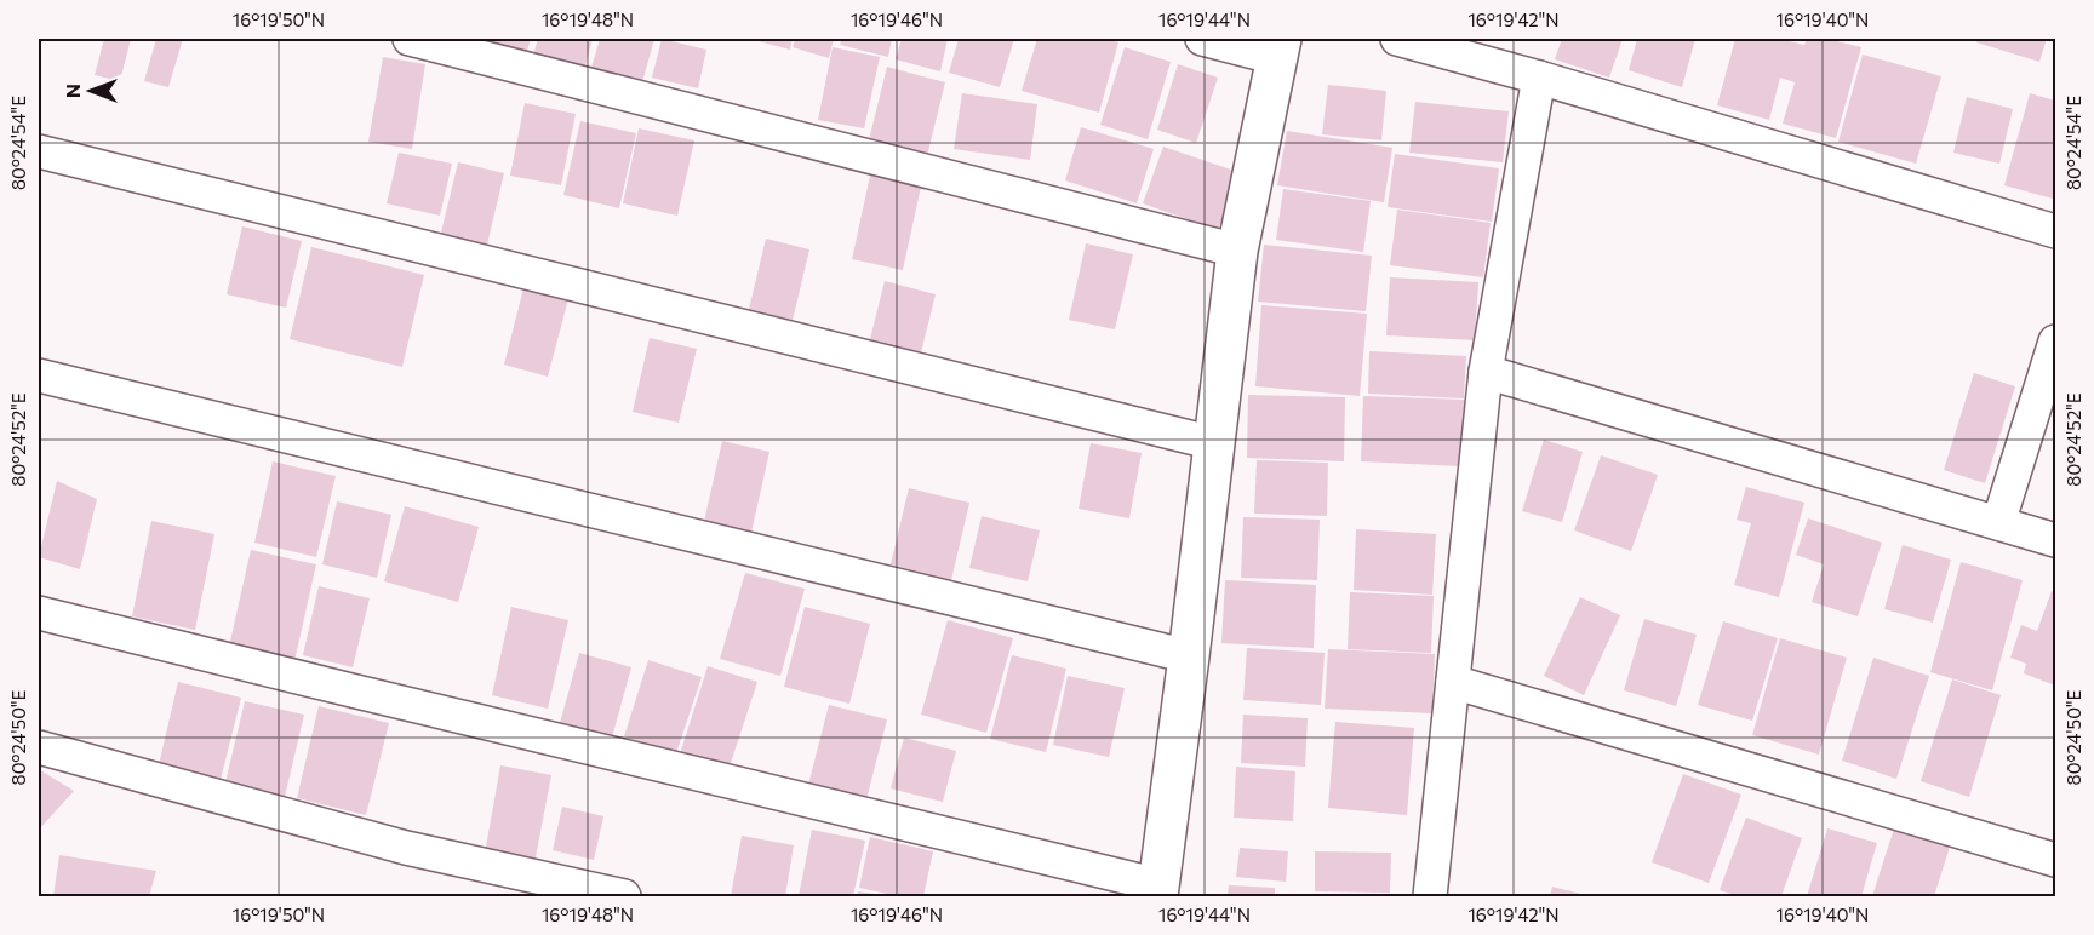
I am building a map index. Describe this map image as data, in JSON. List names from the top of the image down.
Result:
{
  "north": "left",
  "coordinates": [
    "16°19'50\"N",
    "16°19'48\"N",
    "16°19'46\"N",
    "16°19'44\"N",
    "16°19'42\"N",
    "16°19'40\"N",
    "80°24'54\"E",
    "80°24'52\"E",
    "80°24'50\"E"
  ]
}
